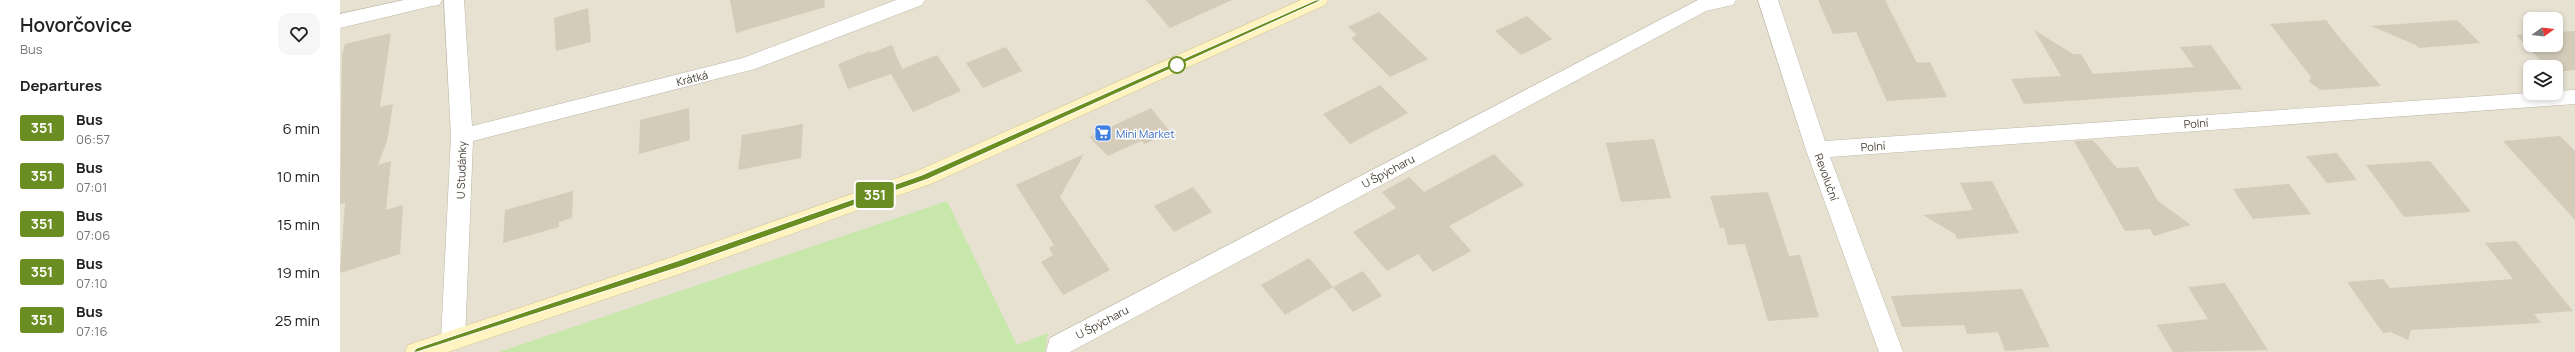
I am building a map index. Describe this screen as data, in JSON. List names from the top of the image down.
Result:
{
  "streets": {
    "street": [
      "Krátká",
      "Polní",
      "U Studánky",
      "U Špýcharu",
      "Revoluční"
    ]
  },
  "crossings": [
    ["Krátká", "U Studánky"],
    ["Polní", "Revoluční"]
  ],
  "places": {
    "supermarket": ["Mini Market"]
  },
  "lines": ["bus line 351"],
  "north": "right",
  "page": {
    "heading": [
      ["Hovorčovice", "Bus"],
      "Departures"
    ],
    "on_map": "351",
    "list": [
      {
        "mark": "351",
        "name": "Bus",
        "note": "06:57",
        "value": "6 min"
      },
      {
        "mark": "351",
        "name": "Bus",
        "note": "07:01",
        "value": "10 min"
      },
      {
        "mark": "351",
        "name": "Bus",
        "note": "07:06",
        "value": "15 min"
      },
      {
        "mark": "351",
        "name": "Bus",
        "note": "07:10",
        "value": "19 min"
      },
      {
        "mark": "351",
        "name": "Bus",
        "note": "07:16",
        "value": "25 min"
      }
    ]
  }
}
